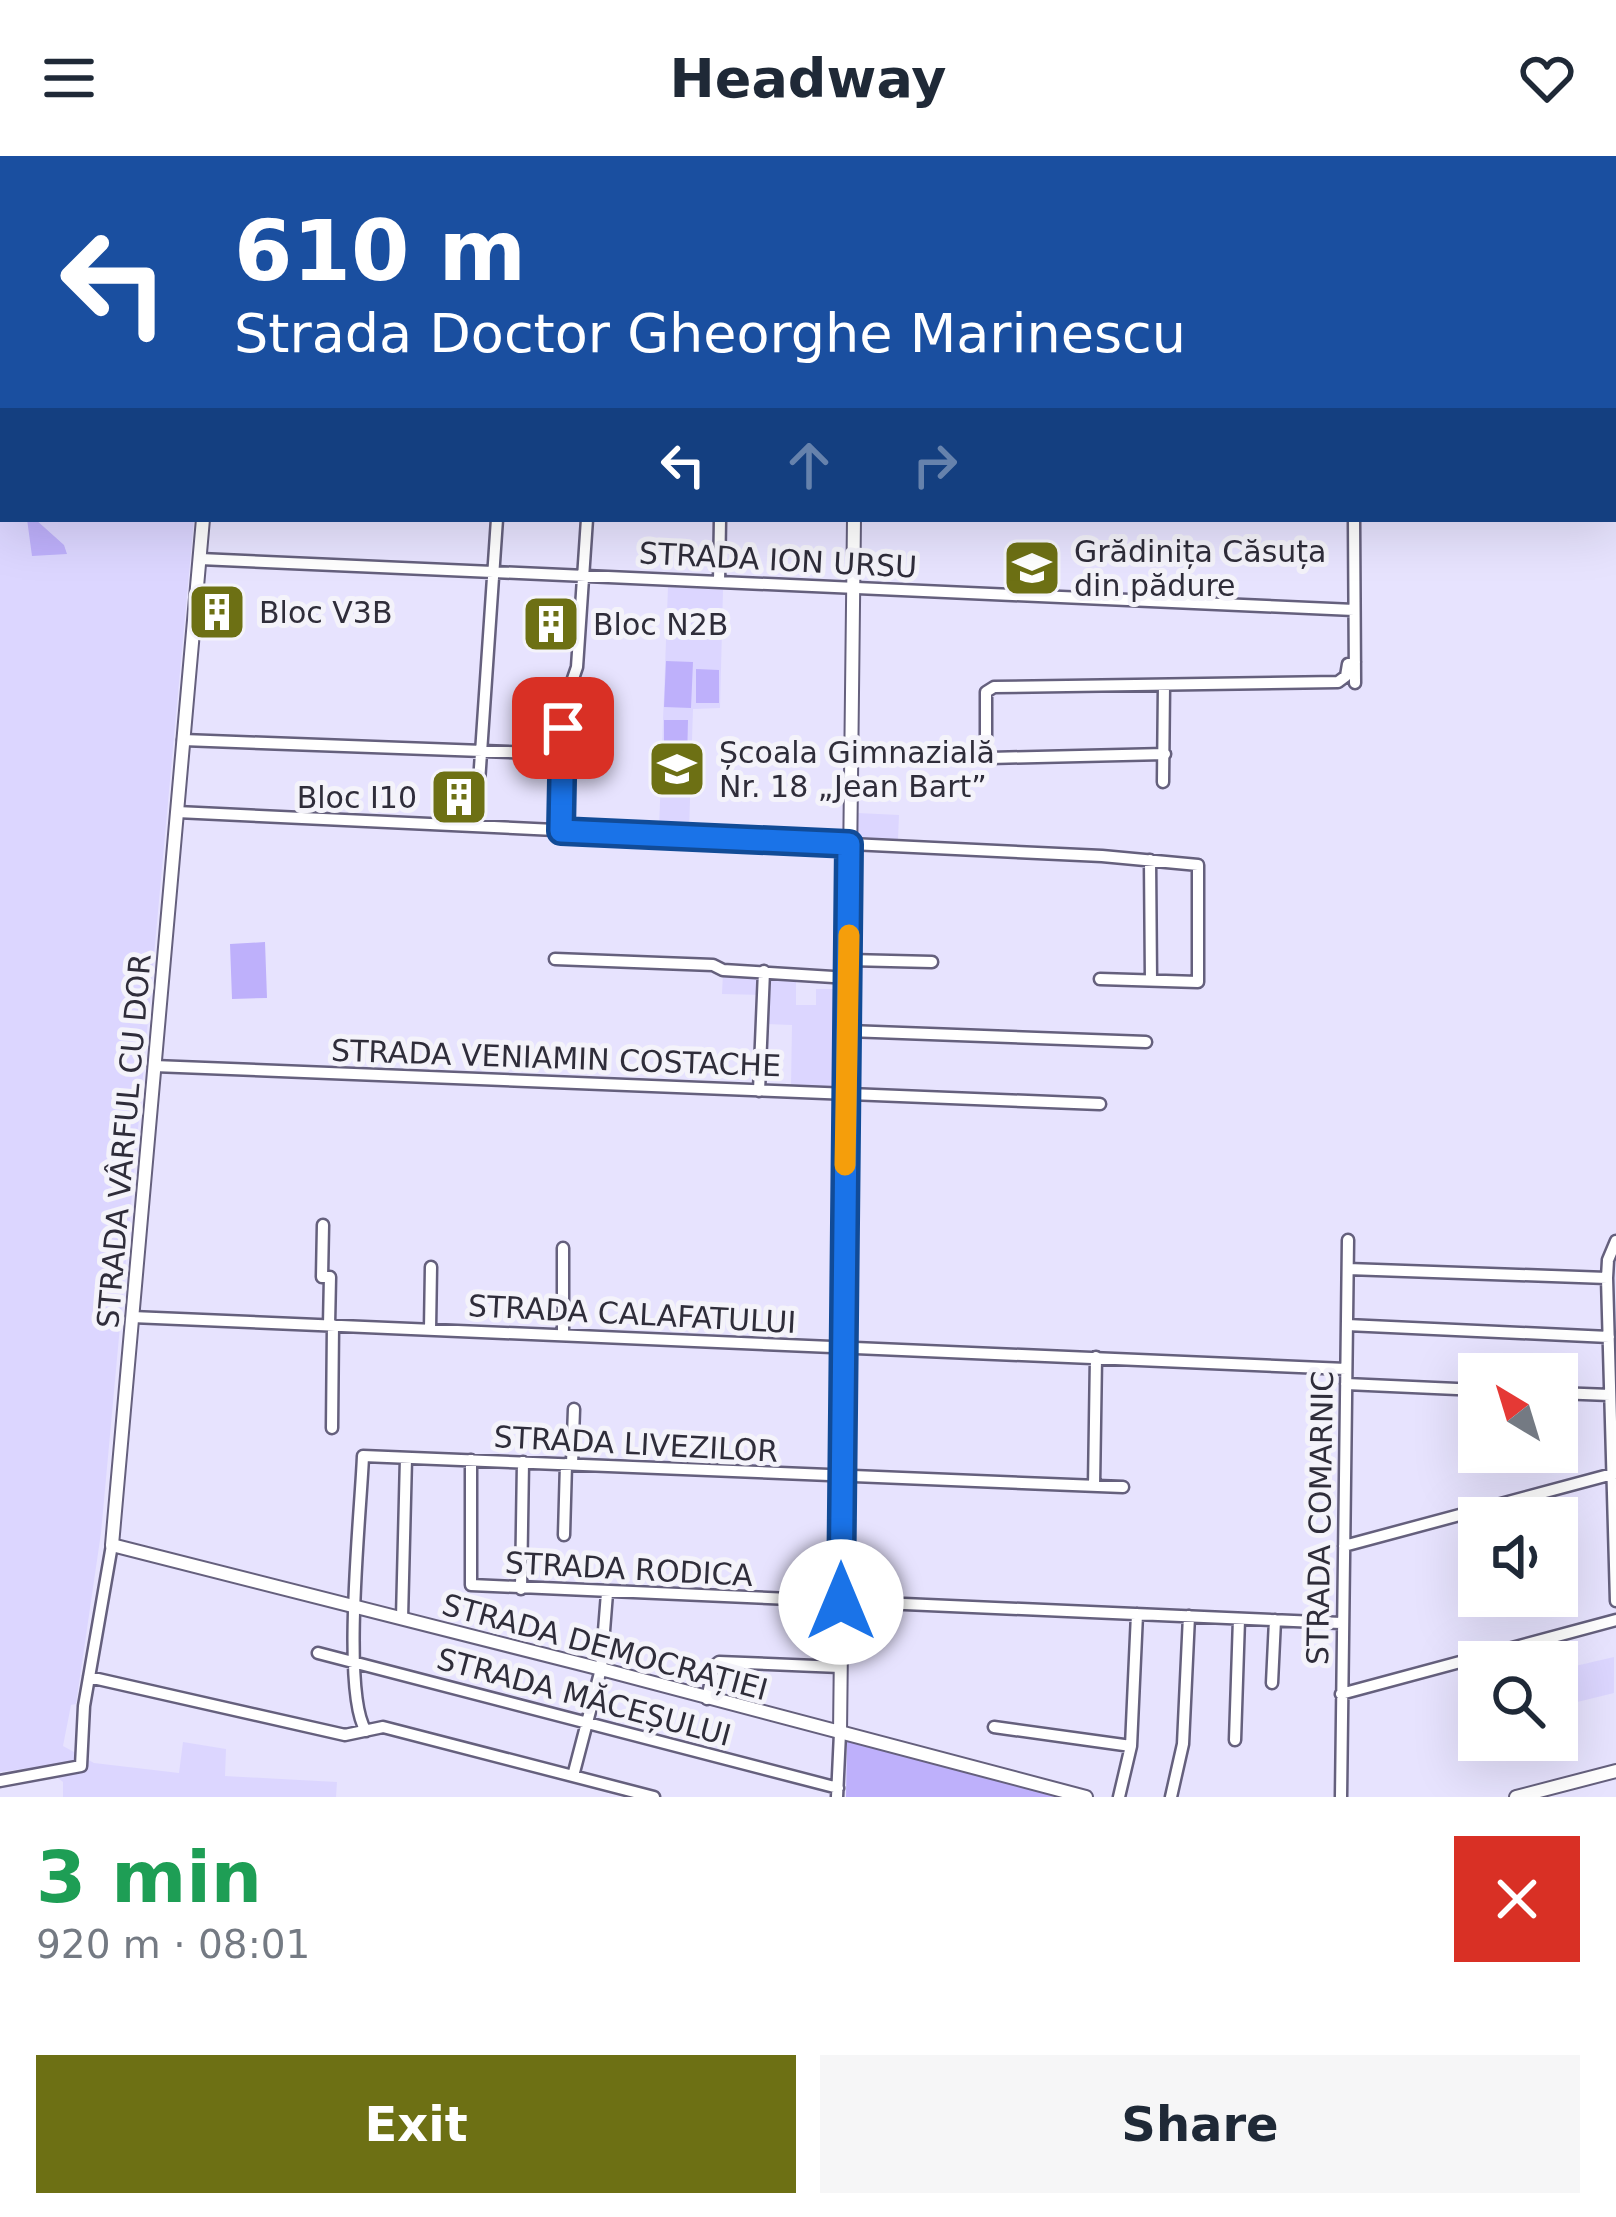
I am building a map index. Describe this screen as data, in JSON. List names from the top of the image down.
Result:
{
  "streets": {
    "street": [
      "STRADA ION URSU",
      "STRADA VENIAMIN COSTACHE",
      "STRADA VÂRFUL CU DOR",
      "STRADA CALAFATULUI",
      "STRADA LIVEZILOR",
      "STRADA COMARNIC",
      "STRADA RODICA",
      "STRADA DEMOCRAȚIEI",
      "STRADA MĂCEȘULUI"
    ]
  },
  "crossings": [
    ["STRADA ION URSU", "STRADA VÂRFUL CU DOR"],
    ["STRADA VENIAMIN COSTACHE", "STRADA VÂRFUL CU DOR"],
    ["STRADA VÂRFUL CU DOR", "STRADA CALAFATULUI"],
    ["STRADA VÂRFUL CU DOR", "STRADA DEMOCRAȚIEI"],
    ["STRADA CALAFATULUI", "STRADA COMARNIC"],
    ["STRADA LIVEZILOR", "STRADA RODICA"],
    ["STRADA LIVEZILOR", "STRADA DEMOCRAȚIEI"],
    ["STRADA COMARNIC", "STRADA RODICA"]
  ],
  "places": {
    "school or university": ["Grădinița Căsuța din pădure", "Școala Gimnazială Nr. 18 „Jean Bart”"],
    "building": ["Bloc V3B", "Bloc N2B", "Bloc I10"]
  },
  "north": "top left",
  "page": {
    "header": "Headway",
    "turn": ["610 m", "Strada Doctor Gheorghe Marinescu"],
    "heading": ["3 min", "920 m · 08:01"],
    "buttons": ["Exit", "Share"]
  }
}
